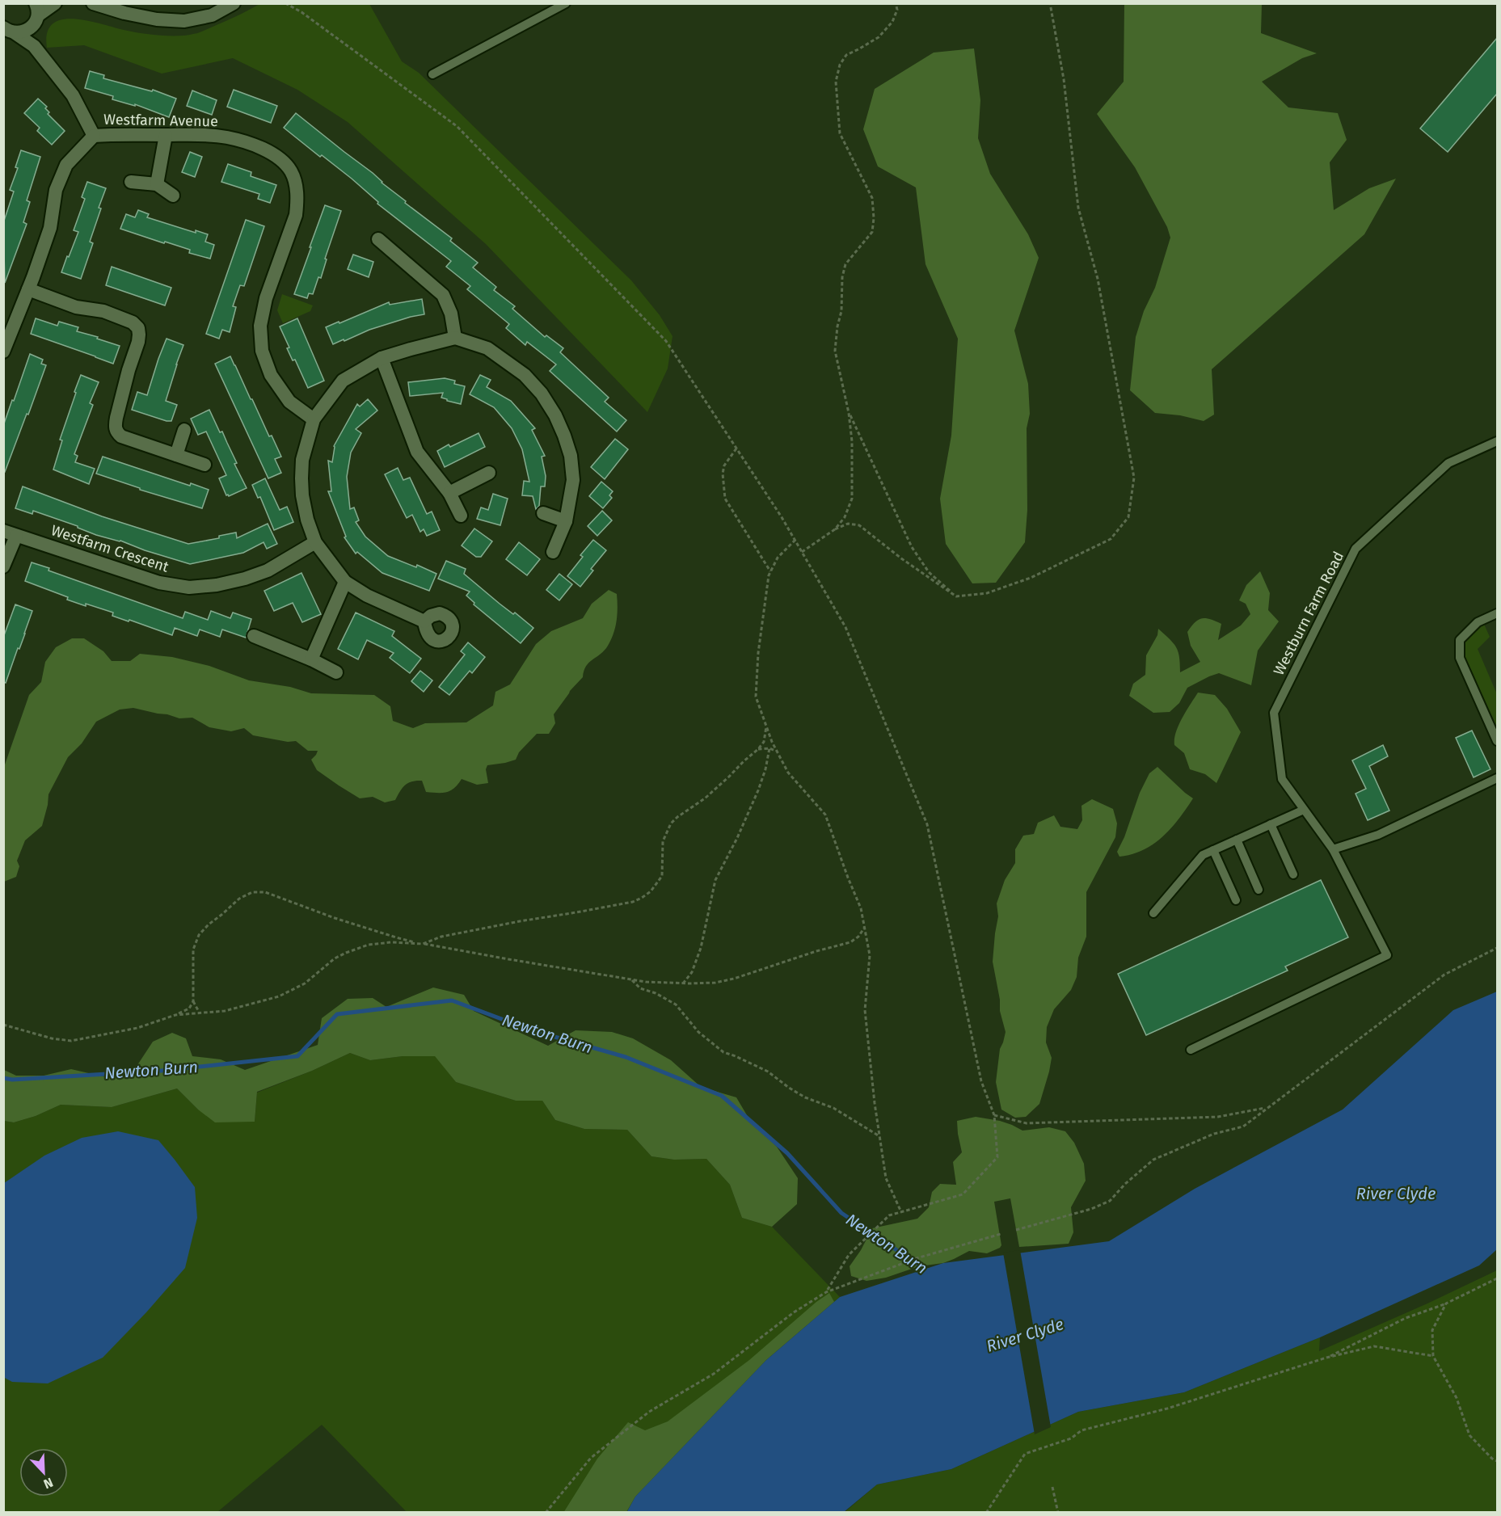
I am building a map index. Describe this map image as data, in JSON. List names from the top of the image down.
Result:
{
  "streets": {
    "street": ["Westfarm Avenue", "Westfarm Crescent"],
    "lane": ["Westburn Farm Road"]
  },
  "water": ["Newton Burn", "River Clyde"],
  "north": "bottom right"
}
